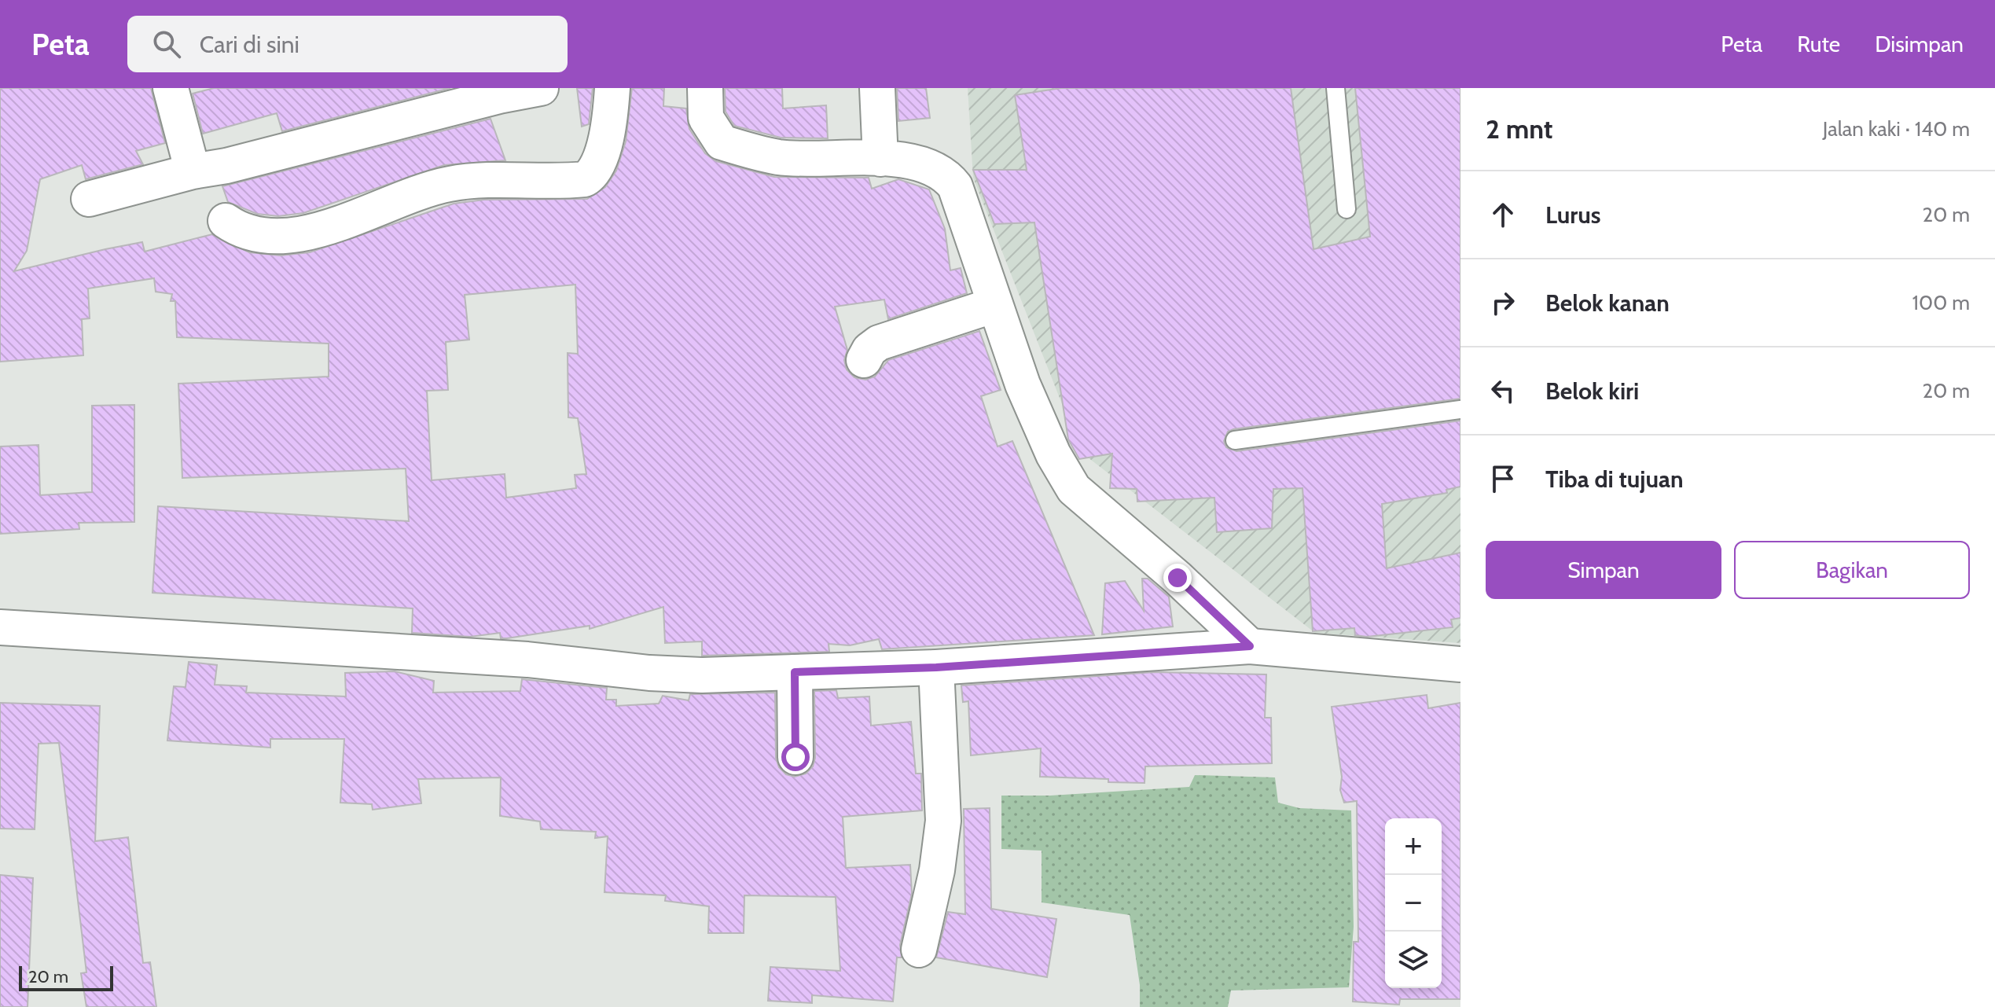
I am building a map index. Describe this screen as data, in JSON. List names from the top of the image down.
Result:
{
  "scale_bar": "20 m",
  "page": {
    "header": "Peta",
    "search": "Cari di sini",
    "nav": ["Peta", "Rute", "Disimpan"],
    "heading": ["2 mnt", "Jalan kaki · 140 m"],
    "list": [
      ["Lurus", "20 m"],
      ["Belok kanan", "100 m"],
      ["Belok kiri", "20 m"],
      "Tiba di tujuan"
    ],
    "buttons": ["Simpan", "Bagikan"],
    "map_buttons": ["+", "−"],
    "scale": "20 m"
  }
}
